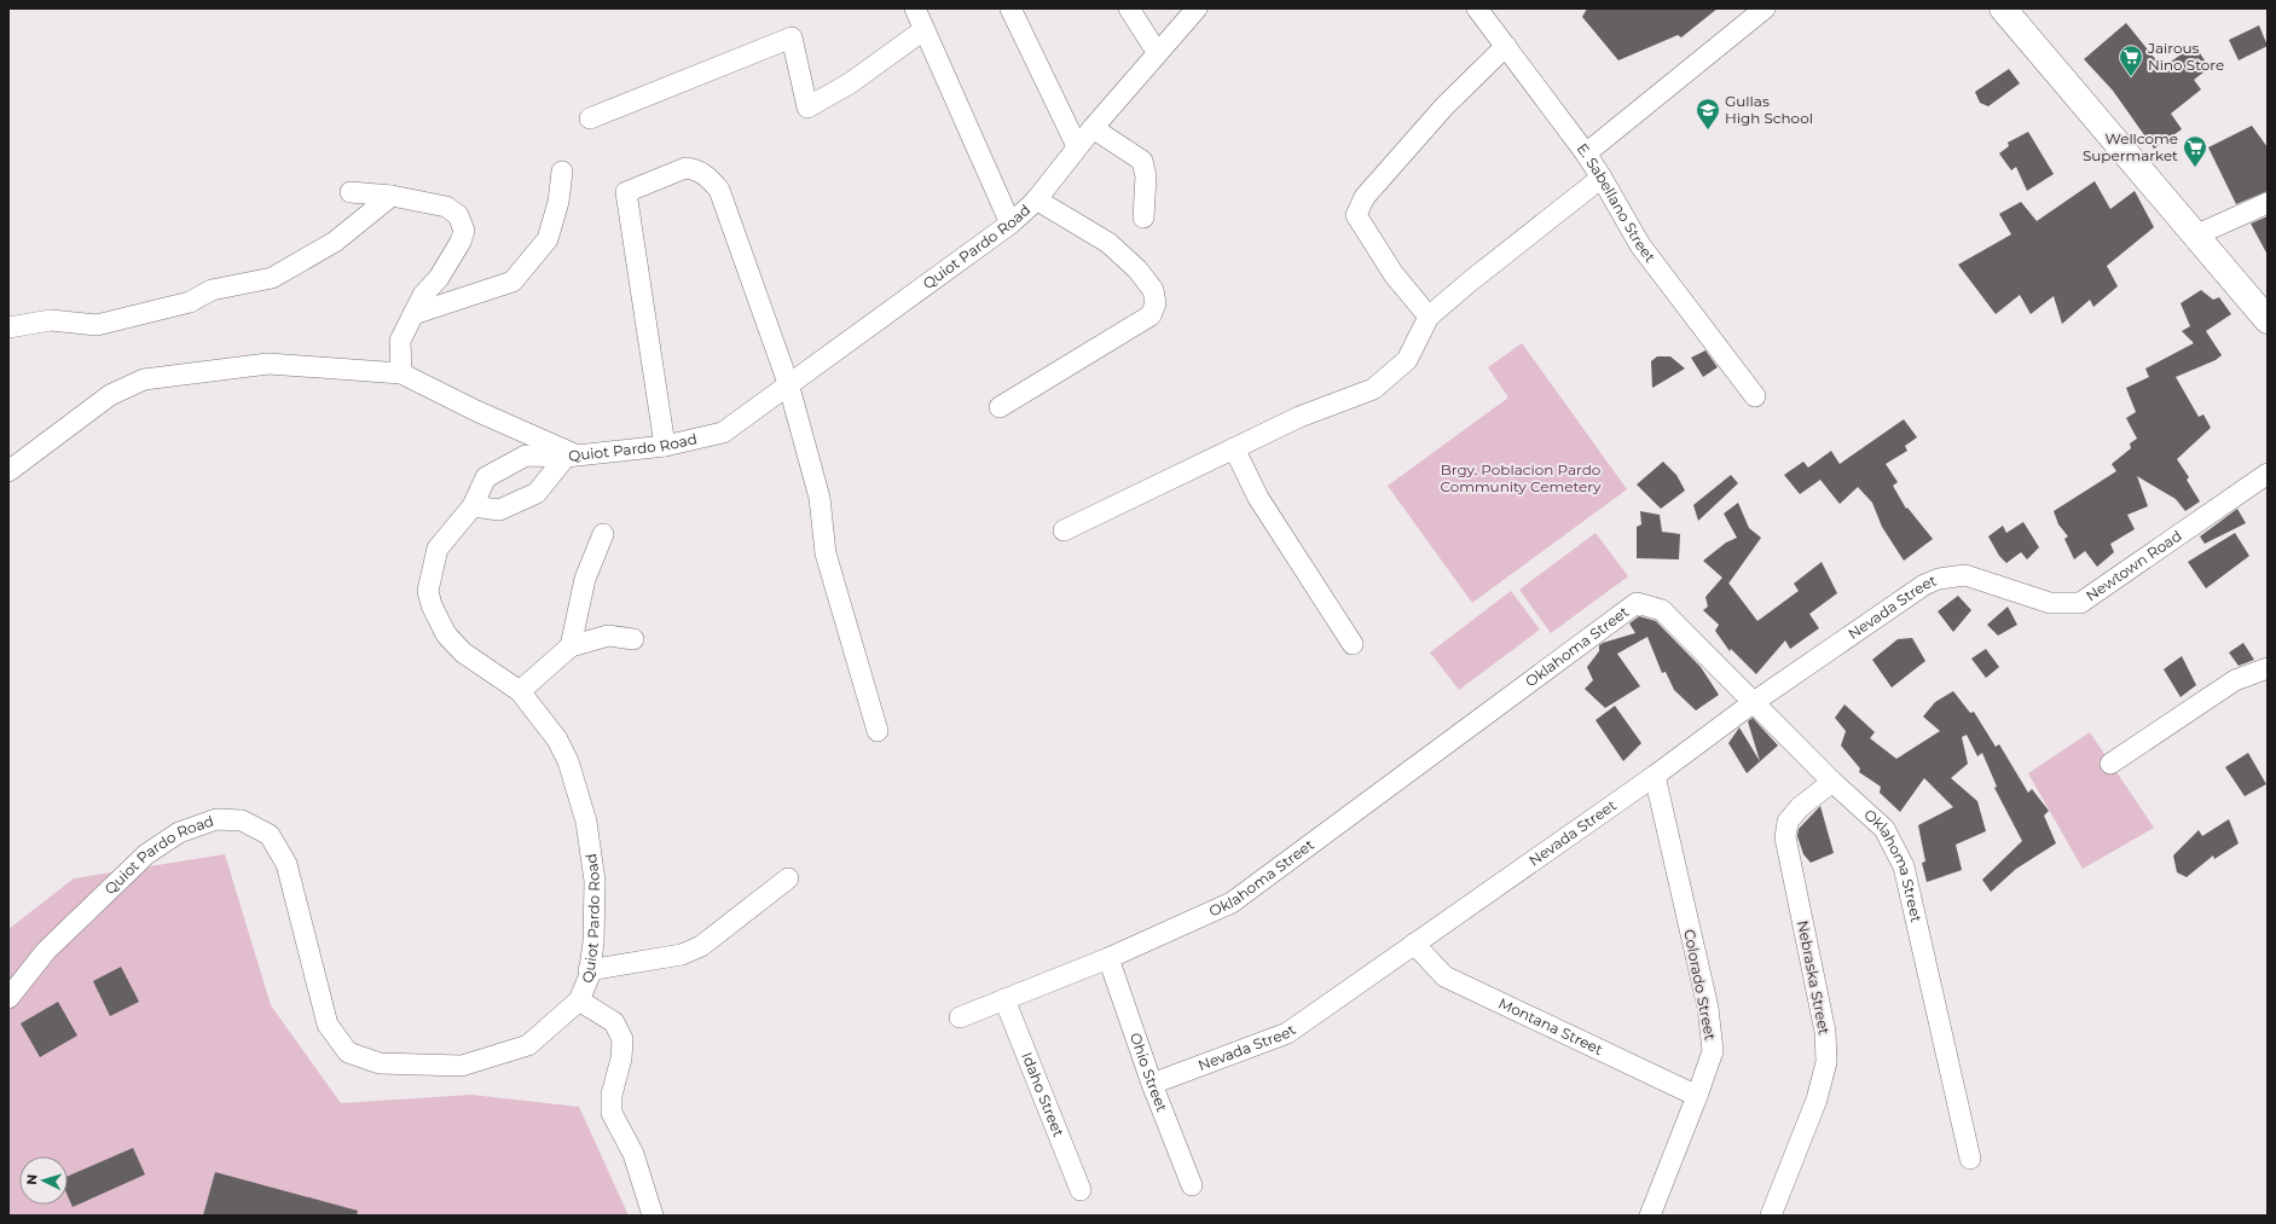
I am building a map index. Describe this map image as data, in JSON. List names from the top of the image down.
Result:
{
  "streets": {
    "street": [
      "E. Sabellano Street",
      "Quiot Pardo Road",
      "Newtown Road",
      "Nevada Street",
      "Oklahoma Street",
      "Nebraska Street",
      "Colorado Street",
      "Montana Street",
      "Ohio Street",
      "Idaho Street"
    ]
  },
  "crossings": [
    ["Newtown Road", "Nevada Street"],
    ["Nevada Street", "Oklahoma Street"],
    ["Nevada Street", "Colorado Street"],
    ["Nevada Street", "Montana Street"],
    ["Nevada Street", "Ohio Street"],
    ["Oklahoma Street", "Nebraska Street"],
    ["Oklahoma Street", "Ohio Street"],
    ["Oklahoma Street", "Idaho Street"],
    ["Colorado Street", "Montana Street"]
  ],
  "parks": ["Brgy. Poblacion Pardo Community Cemetery"],
  "places": {
    "supermarket": ["Jairous Nino Store", "Wellcome Supermarket"],
    "school or university": ["Gullas High School"]
  },
  "north": "left"
}
